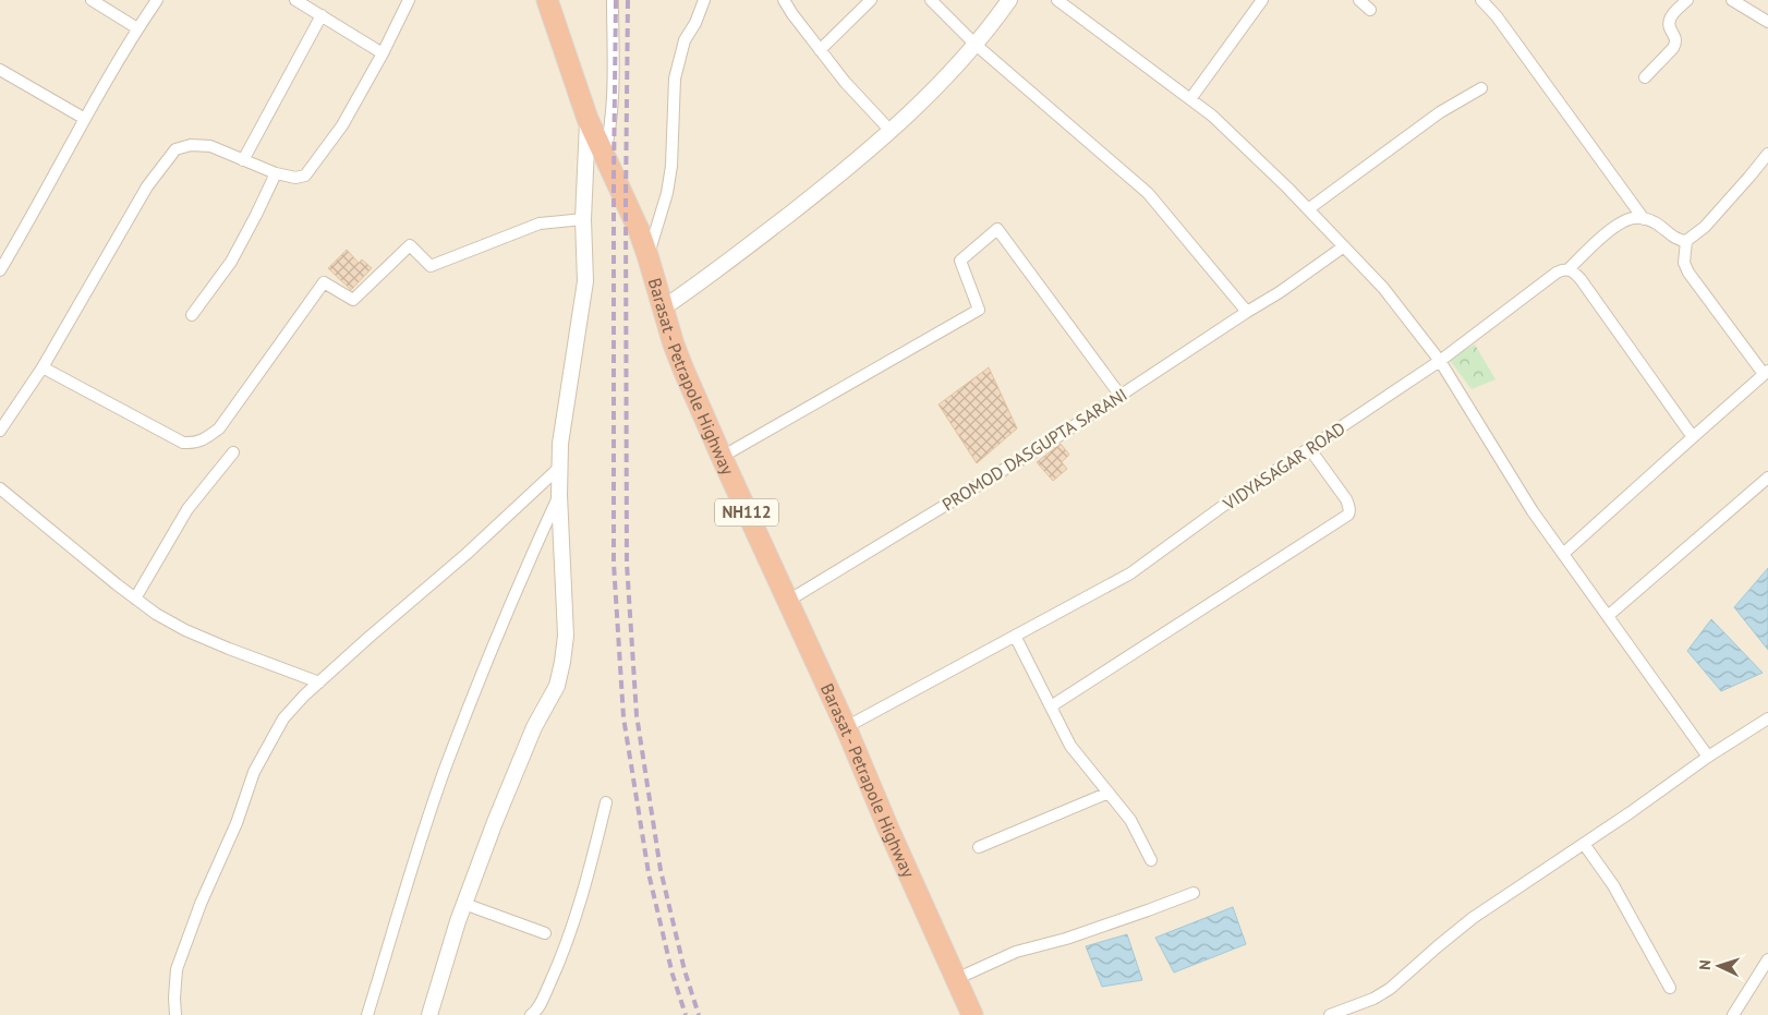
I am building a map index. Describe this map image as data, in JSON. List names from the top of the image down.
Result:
{
  "streets": {
    "highway": ["Barasat - Petrapole Highway", "NH112"],
    "street": ["PROMOD DASGUPTA SARANI", "VIDYASAGAR ROAD"]
  },
  "crossings": [
    ["Barasat - Petrapole Highway", "PROMOD DASGUPTA SARANI"],
    ["Barasat - Petrapole Highway", "VIDYASAGAR ROAD"]
  ],
  "north": "left"
}
